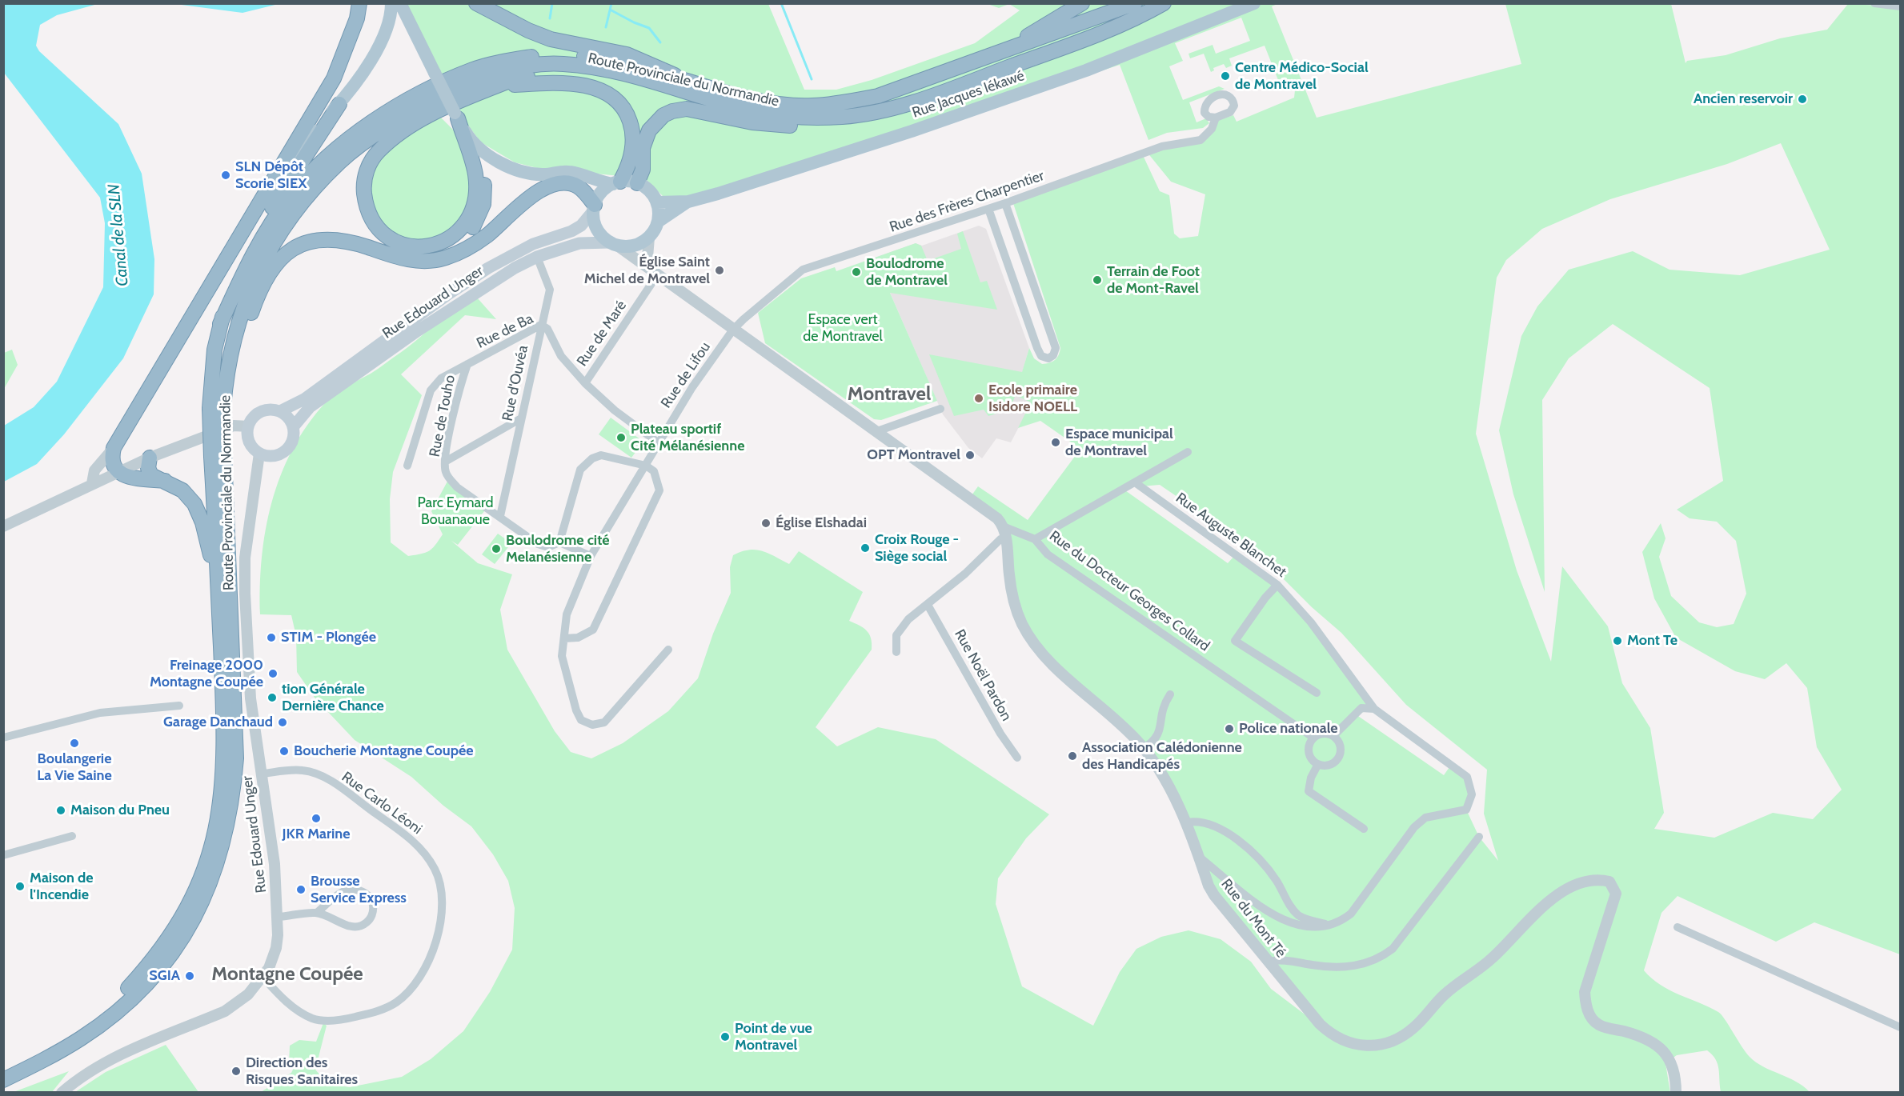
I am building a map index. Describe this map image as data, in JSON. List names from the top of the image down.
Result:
{
  "streets": {
    "highway": ["Route Provinciale du Normandie"],
    "main road": ["Rue Jacques Iékawé", "Rue Edouard Unger"],
    "street": [
      "Rue des Frères Charpentier",
      "Rue de Ba",
      "Rue de Maré",
      "Rue de Lifou",
      "Rue d'Ouvéa",
      "Rue de Touho",
      "Rue Auguste Blanchet",
      "Rue du Docteur Georges Collard",
      "Rue Noël Pardon",
      "Rue Carlo Léoni",
      "Rue du Mont Té"
    ]
  },
  "crossings": [
    ["Rue Jacques Iékawé", "Rue Edouard Unger"],
    ["Rue Jacques Iékawé", "Rue du Docteur Georges Collard"],
    ["Rue des Frères Charpentier", "Rue de Lifou"],
    ["Rue des Frères Charpentier", "Rue du Docteur Georges Collard"],
    ["Rue Edouard Unger", "Rue d'Ouvéa"],
    ["Rue Edouard Unger", "Rue du Docteur Georges Collard"],
    ["Rue Edouard Unger", "Rue Carlo Léoni"],
    ["Rue de Ba", "Rue de Maré"],
    ["Rue de Ba", "Rue de Lifou"],
    ["Rue de Ba", "Rue d'Ouvéa"],
    ["Rue de Ba", "Rue de Touho"],
    ["Rue de Maré", "Rue du Docteur Georges Collard"],
    ["Rue de Lifou", "Rue de Touho"],
    ["Rue de Lifou", "Rue du Docteur Georges Collard"],
    ["Rue d'Ouvéa", "Rue de Touho"],
    ["Rue du Docteur Georges Collard", "Rue du Mont Té"]
  ],
  "districts": ["Montravel", "Montagne Coupée"],
  "water": ["Canal de la SLN"],
  "parks": ["Espace vert de Montravel", "Parc Eymard Bouanaoue"],
  "places": [
    "Centre Médico-Social de Montravel",
    "Ancien reservoir",
    "SLN Dépôt Scorie SIEX",
    "Église Saint Michel de Montravel",
    "Boulodrome de Montravel",
    "Terrain de Foot de Mont-Ravel",
    "Ecole primaire Isidore NOELL",
    "Plateau sportif Cité Mélanésienne",
    "Espace municipal de Montravel",
    "OPT Montravel",
    "Église Elshadai",
    "Croix Rouge - Siège social",
    "Boulodrome cité Melanésienne",
    "STIM - Plongée",
    "Mont Te",
    "Freinage 2000 Montagne Coupée",
    "tion Générale Dernière Chance",
    "Garage Danchaud",
    "Police nationale",
    "Boulangerie La Vie Saine",
    "Boucherie Montagne Coupée",
    "Association Calédonienne des Handicapés",
    "Maison du Pneu",
    "JKR Marine",
    "Maison de l'Incendie",
    "Brousse Service Express",
    "SGIA",
    "Point de vue Montravel",
    "Direction des Risques Sanitaires"
  ]
}
